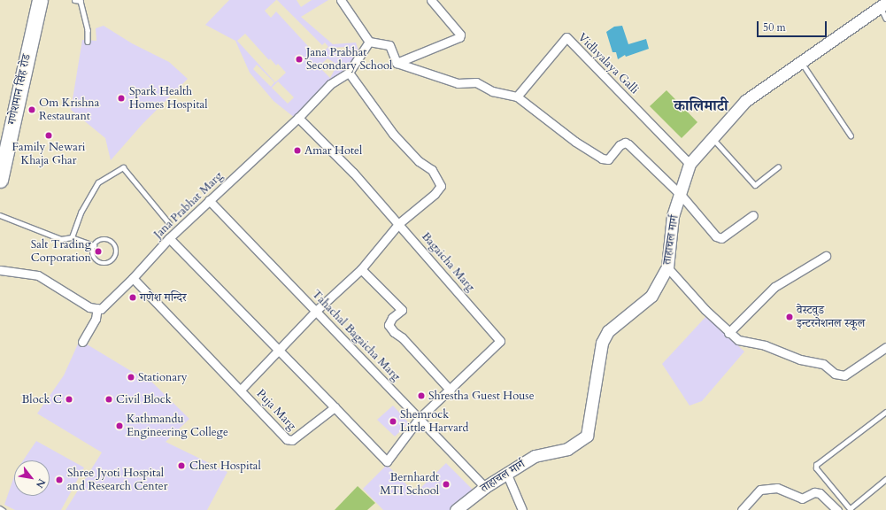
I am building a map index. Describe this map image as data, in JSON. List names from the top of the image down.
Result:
{
  "streets": {
    "highway": ["गणेशमान सिंह रोड"],
    "street": [
      "Vidhyalaya Galli",
      "Jana Prabhat Marg",
      "ताहाचल मार्ग",
      "Bagaicha Marg",
      "Tahachal Bagaicha Marg",
      "Puja Marg"
    ]
  },
  "crossings": [
    ["Vidhyalaya Galli", "ताहाचल मार्ग"],
    ["Jana Prabhat Marg", "Bagaicha Marg"],
    ["Jana Prabhat Marg", "Tahachal Bagaicha Marg"],
    ["Jana Prabhat Marg", "Puja Marg"],
    ["ताहाचल मार्ग", "Tahachal Bagaicha Marg"],
    ["Bagaicha Marg", "Tahachal Bagaicha Marg"]
  ],
  "districts": ["कालिमाटी"],
  "places": [
    "Jana Prabhat Secondary School",
    "Spark Health Homes Hospital",
    "Om Krishna Restaurant",
    "Family Newari Khaja Ghar",
    "Amar Hotel",
    "Salt Trading Corporation",
    "गणेश मन्दिर",
    "वेस्टवुड इन्टरनेशनल स्कूल",
    "Stationary",
    "Shrestha Guest House",
    "Block C",
    "Civil Block",
    "Shemrock Little Harvard",
    "Kathmandu Engineering College",
    "Chest Hospital",
    "Shree Jyoti Hospital and Research Center",
    "Bernhardt MTI School"
  ],
  "scale_bar": "50 m",
  "north": "bottom right"
}
